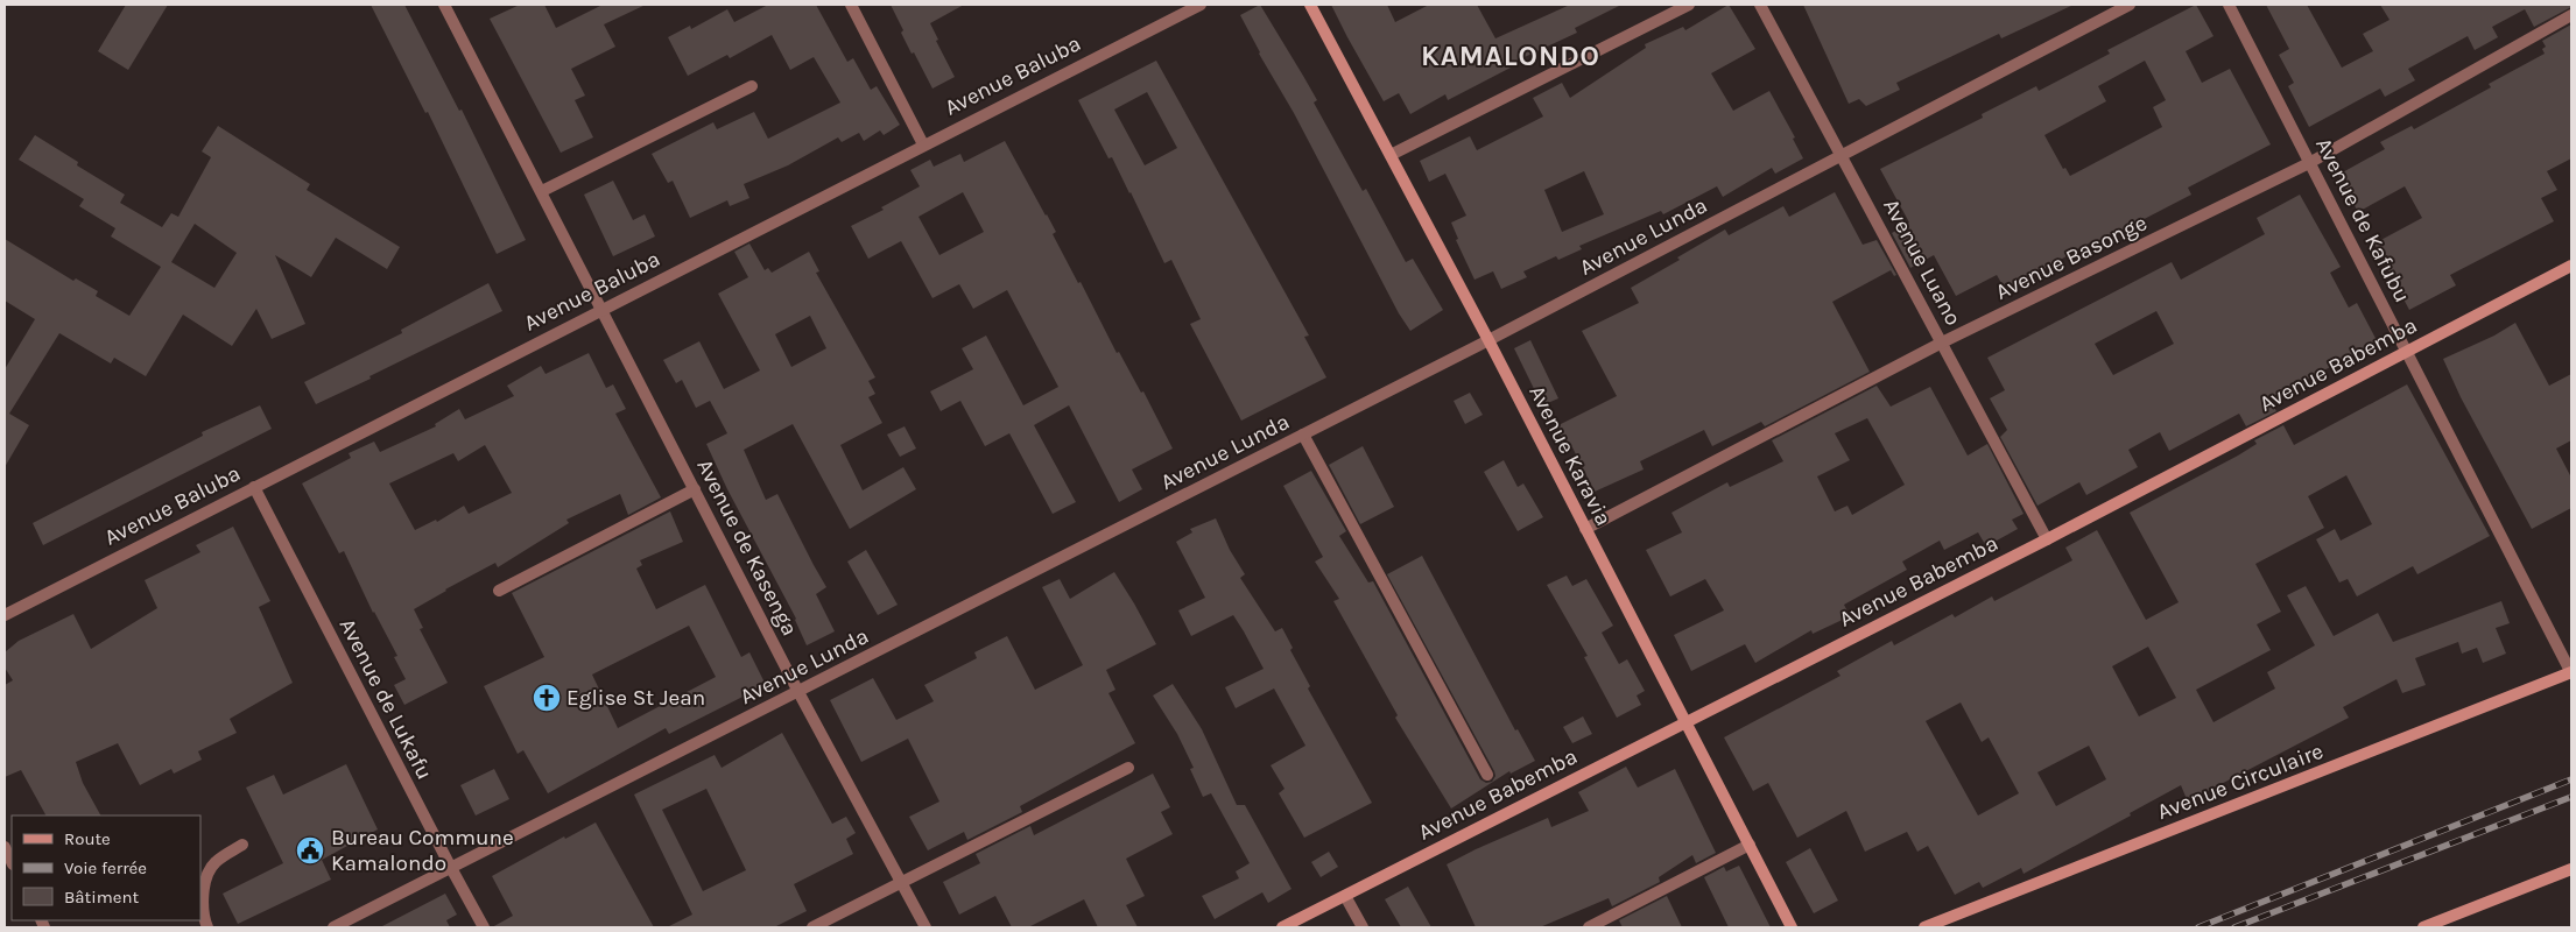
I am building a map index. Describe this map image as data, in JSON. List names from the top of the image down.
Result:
{
  "streets": {
    "street": [
      "Avenue Baluba",
      "Avenue de Kafubu",
      "Avenue Lunda",
      "Avenue Basonge",
      "Avenue Luano",
      "Avenue Babemba",
      "Avenue Karavia",
      "Avenue de Kasenga",
      "Avenue de Lukafu",
      "Avenue Circulaire"
    ]
  },
  "crossings": [
    ["Avenue Baluba", "Avenue de Kasenga"],
    ["Avenue Baluba", "Avenue de Lukafu"],
    ["Avenue de Kafubu", "Avenue Basonge"],
    ["Avenue de Kafubu", "Avenue Babemba"],
    ["Avenue de Kafubu", "Avenue Circulaire"],
    ["Avenue Lunda", "Avenue Luano"],
    ["Avenue Lunda", "Avenue Karavia"],
    ["Avenue Lunda", "Avenue de Kasenga"],
    ["Avenue Lunda", "Avenue de Lukafu"],
    ["Avenue Basonge", "Avenue Luano"],
    ["Avenue Basonge", "Avenue Karavia"],
    ["Avenue Luano", "Avenue Babemba"],
    ["Avenue Babemba", "Avenue Karavia"]
  ],
  "districts": ["KAMALONDO"],
  "places": {
    "church": ["Eglise St Jean"],
    "public building": ["Bureau Commune Kamalondo"]
  },
  "legend": ["Route", "Voie ferrée", "Bâtiment"]
}
